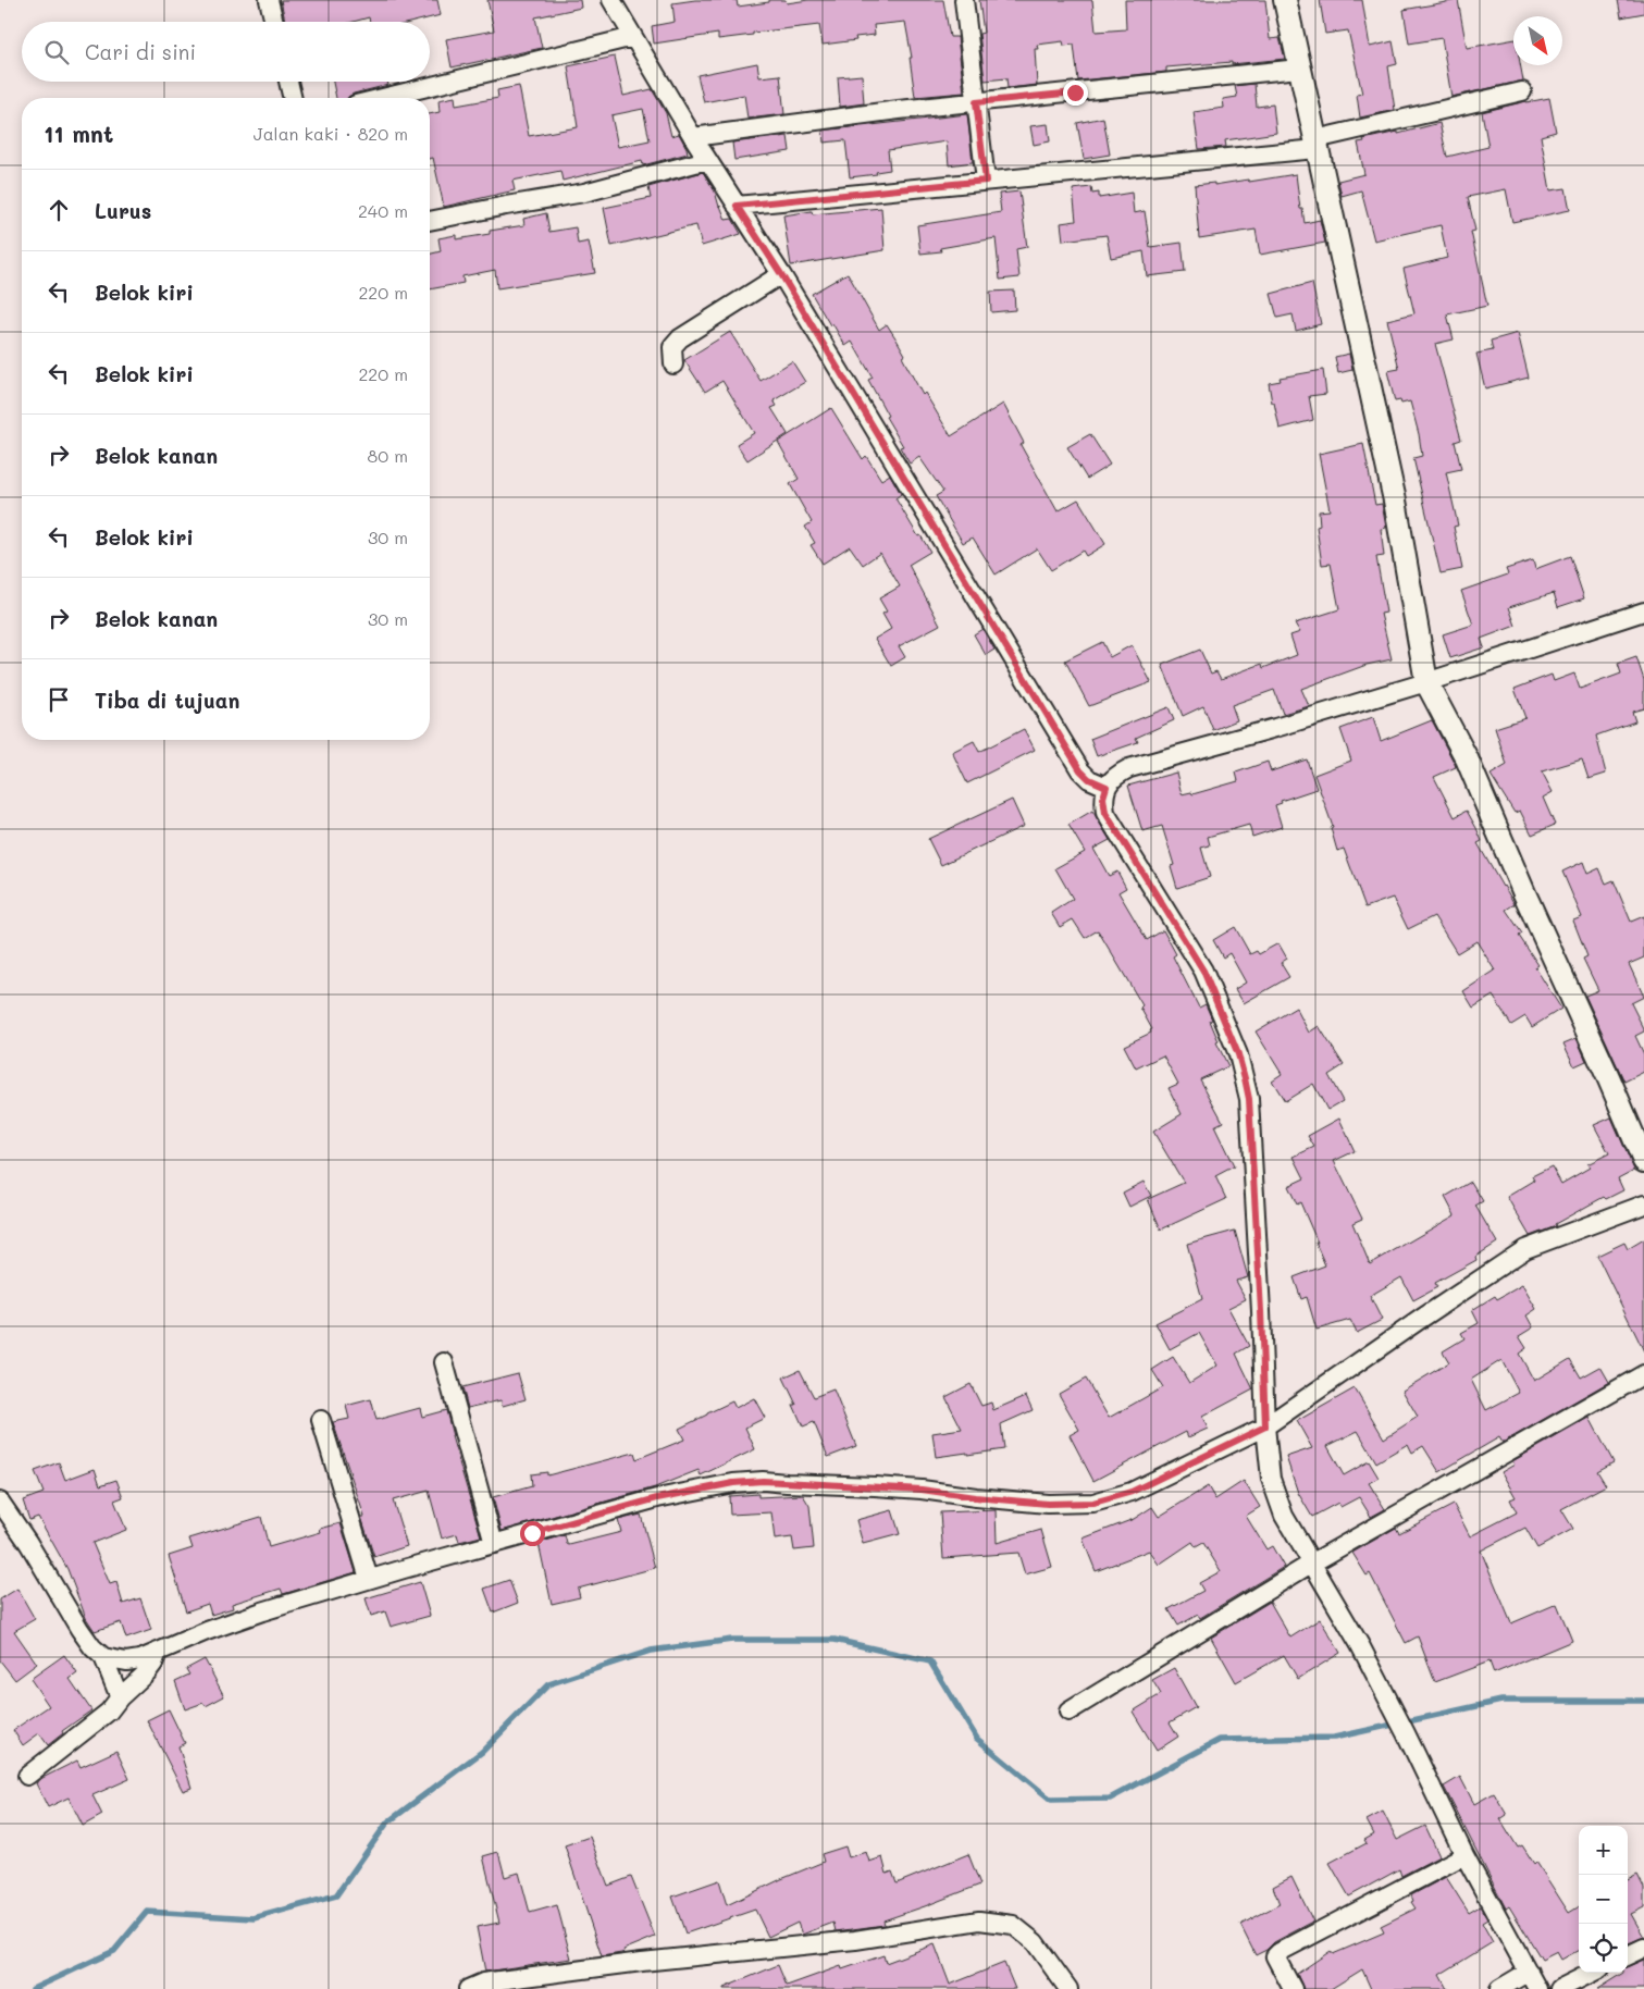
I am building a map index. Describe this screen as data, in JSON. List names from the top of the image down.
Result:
{
  "north": "bottom right",
  "page": {
    "search": "Cari di sini",
    "heading": ["11 mnt", "Jalan kaki · 820 m"],
    "list": [
      ["Lurus", "240 m"],
      ["Belok kiri", "220 m"],
      ["Belok kiri", "220 m"],
      ["Belok kanan", "80 m"],
      ["Belok kiri", "30 m"],
      ["Belok kanan", "30 m"],
      "Tiba di tujuan"
    ],
    "map_buttons": ["+", "−"]
  }
}
